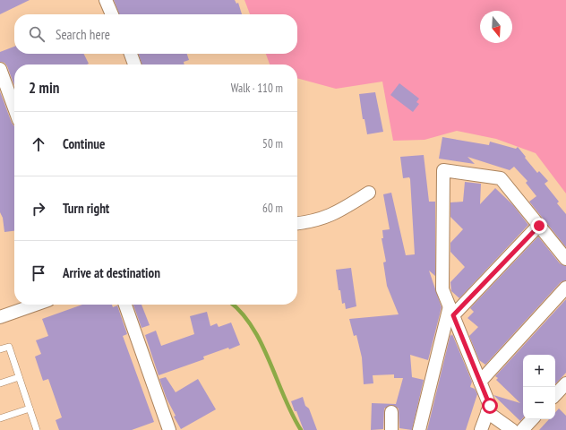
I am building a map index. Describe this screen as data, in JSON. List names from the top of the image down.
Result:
{
  "north": "bottom",
  "page": {
    "search": "Search here",
    "heading": ["2 min", "Walk · 110 m"],
    "list": [
      ["Continue", "50 m"],
      ["Turn right", "60 m"],
      "Arrive at destination"
    ],
    "map_buttons": ["+", "−"]
  }
}
